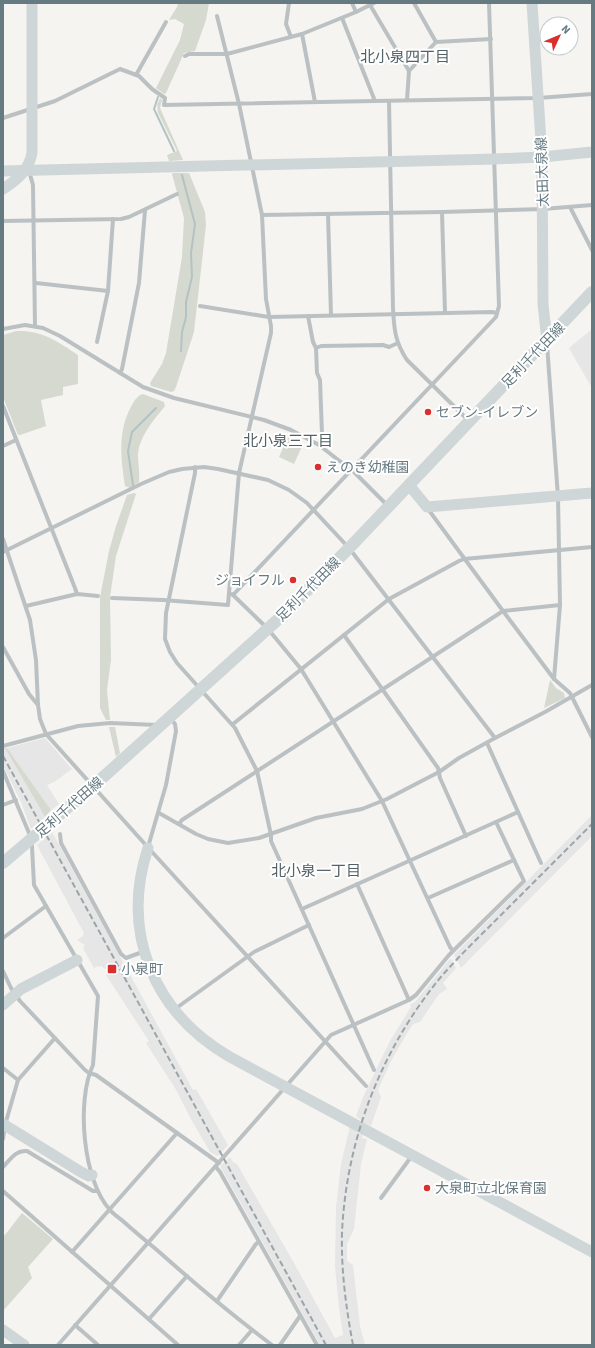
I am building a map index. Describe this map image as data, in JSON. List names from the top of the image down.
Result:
{
  "streets": {
    "main road": ["足利千代田線"],
    "street": ["太田大泉線"]
  },
  "crossings": [
    ["太田大泉線", "足利千代田線"]
  ],
  "districts": ["北小泉四丁目", "北小泉三丁目", "北小泉一丁目"],
  "places": {
    "other": [
      "セブン-イレブン",
      "えのき幼稚園",
      "ジョイフル",
      "大泉町立北保育園"
    ],
    "transit": ["小泉町"]
  },
  "north": "top right"
}
